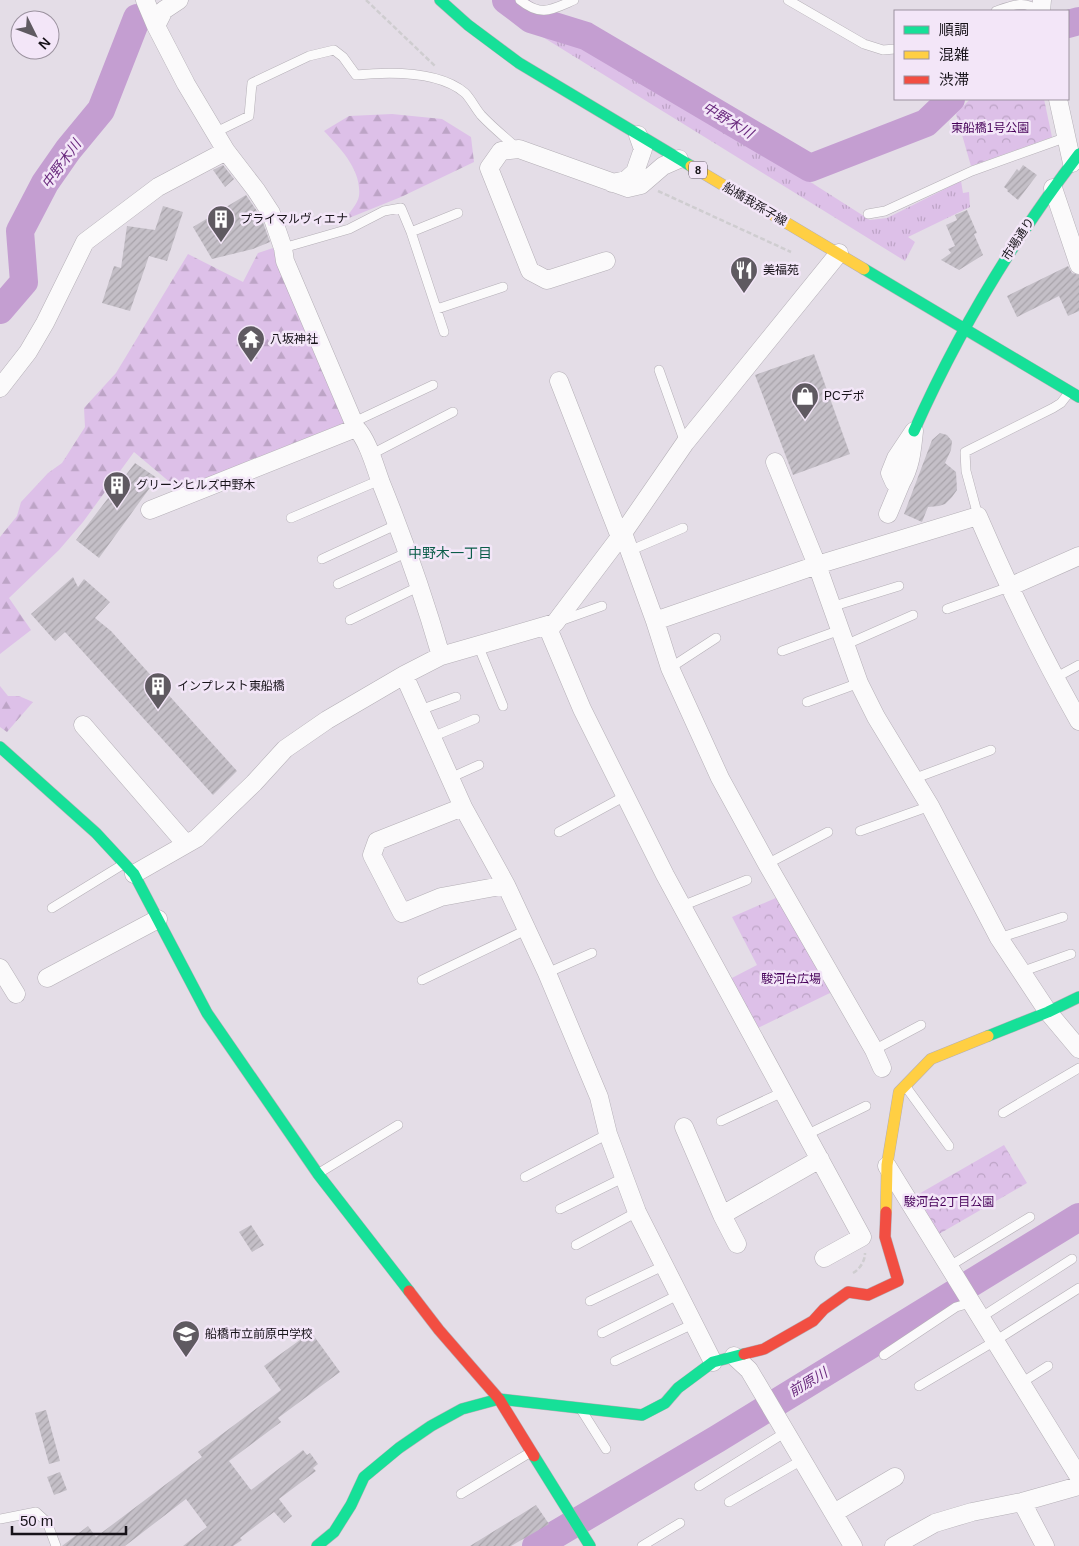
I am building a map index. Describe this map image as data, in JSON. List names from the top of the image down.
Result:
{
  "streets": {
    "street": ["8", "船橋我孫子線", "市場通り"]
  },
  "crossings": [
    ["船橋我孫子線", "市場通り"]
  ],
  "districts": ["中野木一丁目"],
  "water": ["中野木川", "前原川"],
  "parks": ["東船橋1号公園", "駿河台広場", "駿河台2丁目公園"],
  "places": {
    "building": ["プライマルヴィエナ", "グリーンヒルズ中野木", "インプレスト東船橋"],
    "restaurant": ["美福苑"],
    "temple": ["八坂神社"],
    "shop": ["PCデポ"],
    "school or university": ["船橋市立前原中学校"]
  },
  "legend": ["順調", "混雑", "渋滞"],
  "scale_bar": "50 m",
  "north": "bottom right"
}
